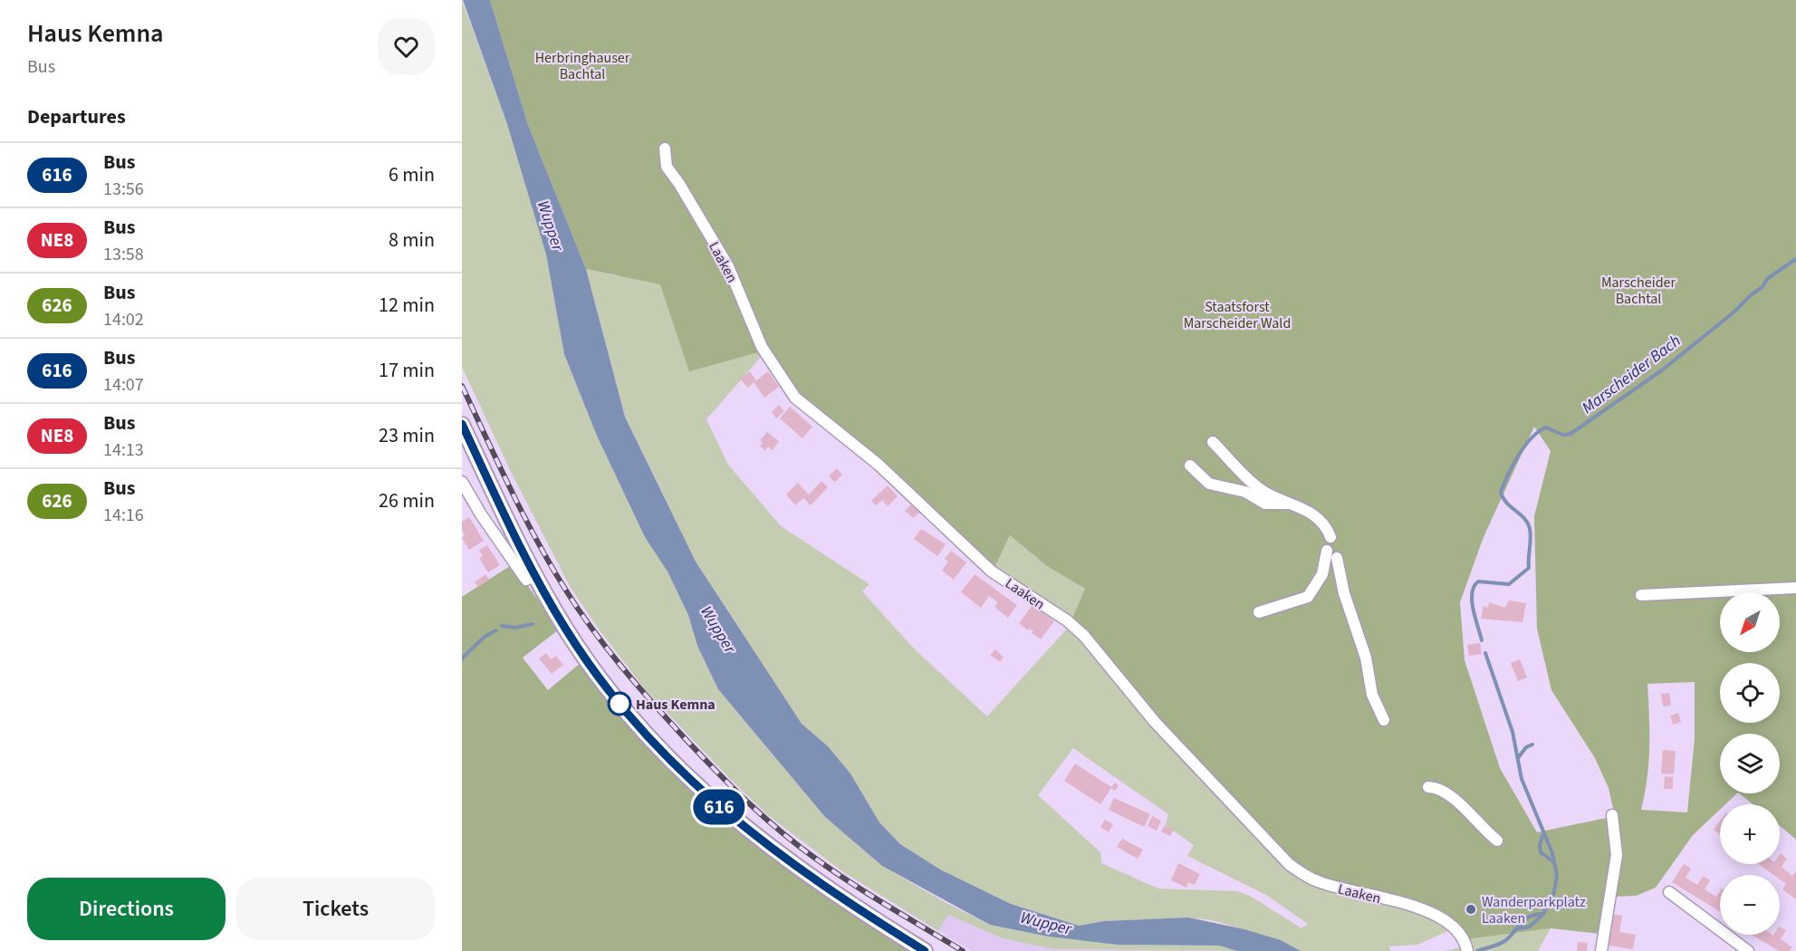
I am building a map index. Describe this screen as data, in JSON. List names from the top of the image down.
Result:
{
  "streets": {
    "street": ["Laaken"]
  },
  "water": ["Wupper", "Marscheider Bach"],
  "parks": ["Herbringhauser Bachtal", "Marscheider Bachtal", "Staatsforst Marscheider Wald"],
  "places": ["Haus Kemna", "Wanderparkplatz Laaken"],
  "lines": ["bus line 616"],
  "north": "bottom left",
  "page": {
    "heading": [
      ["Haus Kemna", "Bus"],
      "Departures"
    ],
    "on_map": "616",
    "list": [
      {
        "mark": "616",
        "name": "Bus",
        "note": "13:56",
        "value": "6 min"
      },
      {
        "mark": "NE8",
        "name": "Bus",
        "note": "13:58",
        "value": "8 min"
      },
      {
        "mark": "626",
        "name": "Bus",
        "note": "14:02",
        "value": "12 min"
      },
      {
        "mark": "616",
        "name": "Bus",
        "note": "14:07",
        "value": "17 min"
      },
      {
        "mark": "NE8",
        "name": "Bus",
        "note": "14:13",
        "value": "23 min"
      },
      {
        "mark": "626",
        "name": "Bus",
        "note": "14:16",
        "value": "26 min"
      }
    ],
    "map_buttons": ["+", "−"],
    "buttons": ["Directions", "Tickets"]
  }
}
